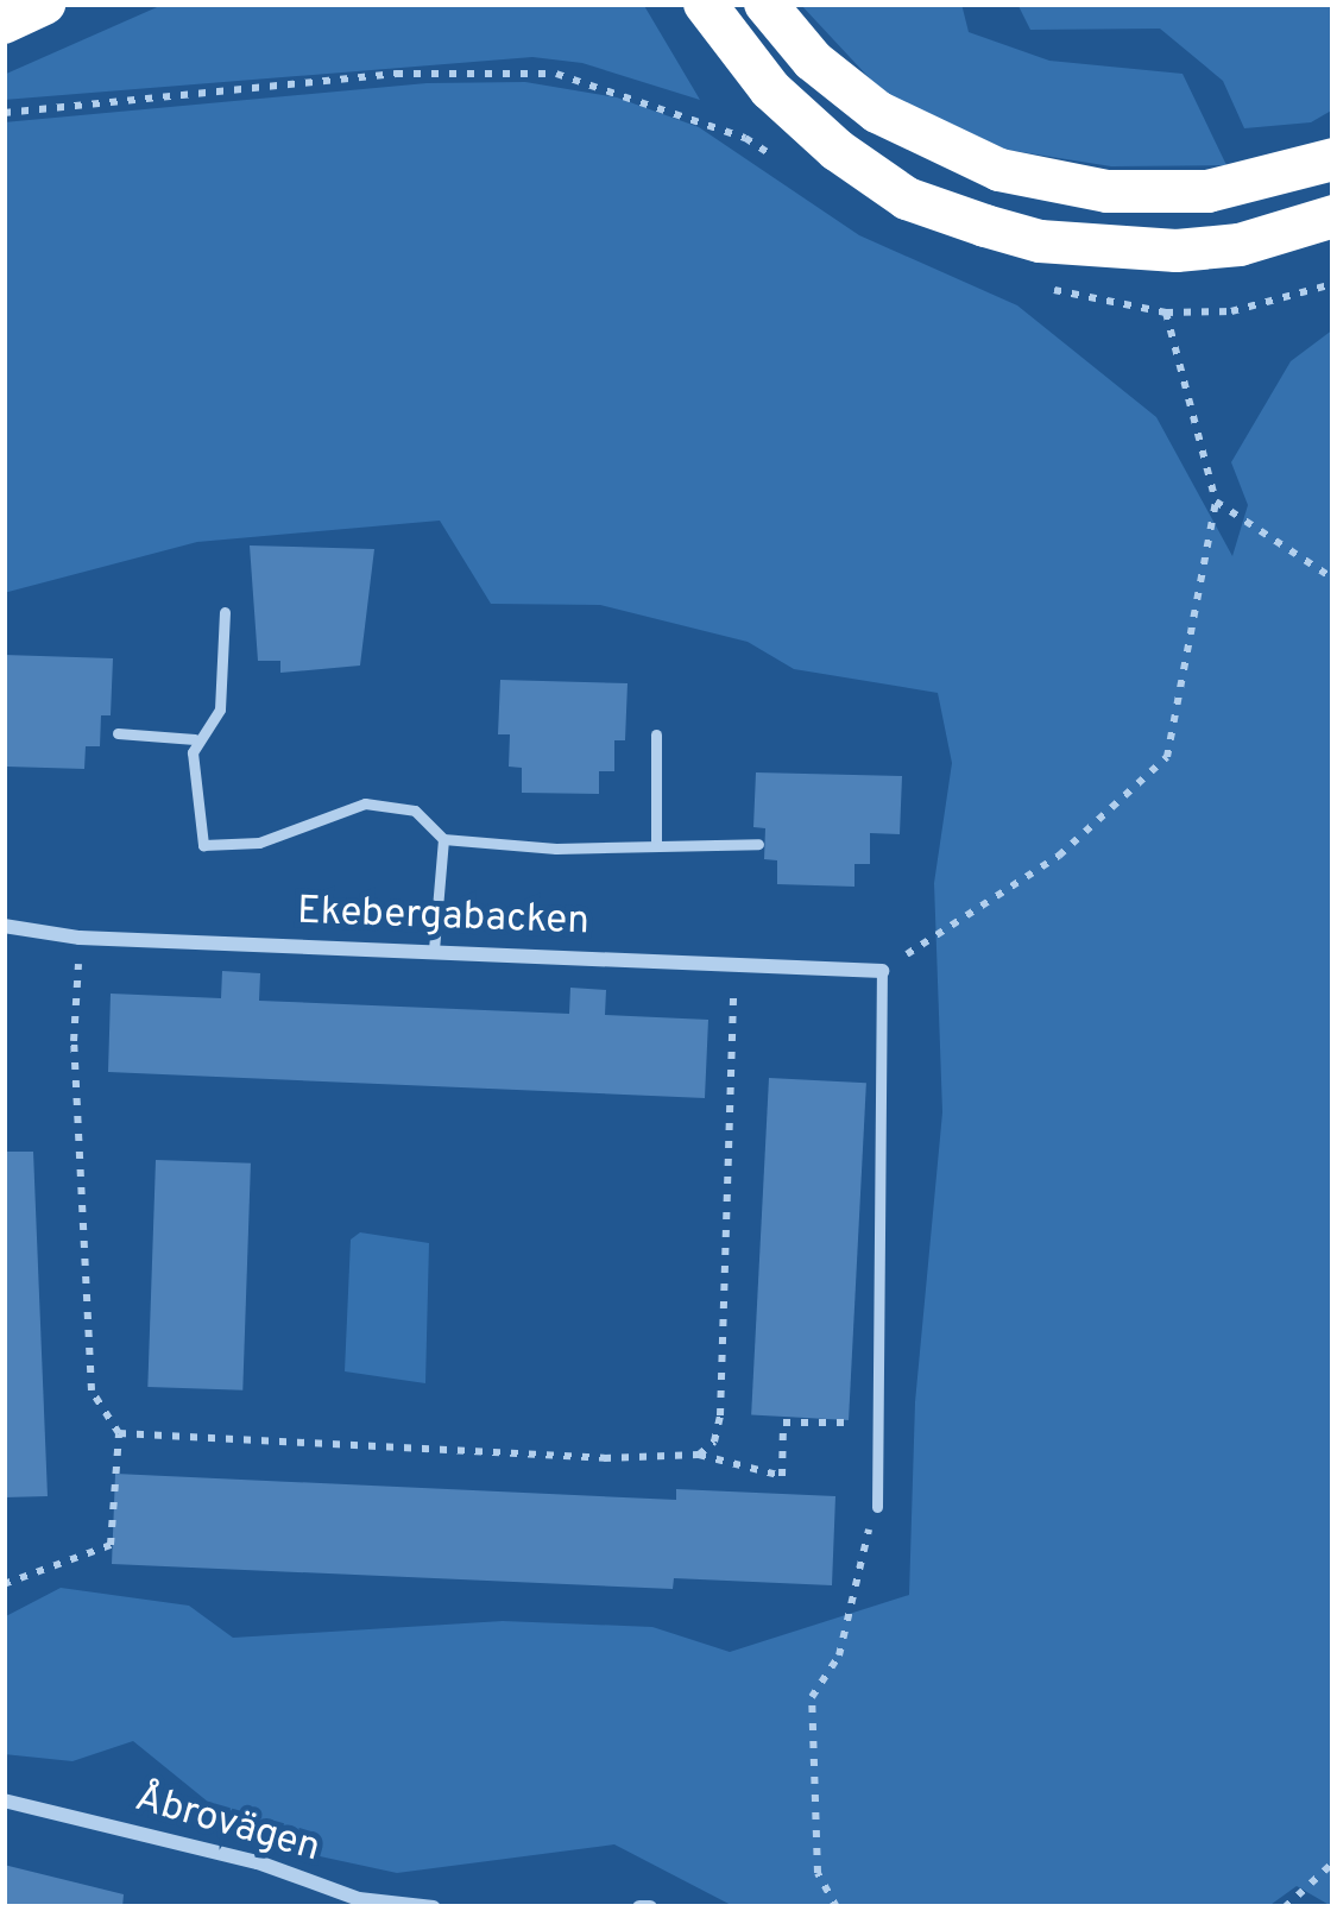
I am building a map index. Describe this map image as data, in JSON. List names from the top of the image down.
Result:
{
  "streets": {
    "street": ["Ekebergabacken", "Åbrovägen"]
  }
}
